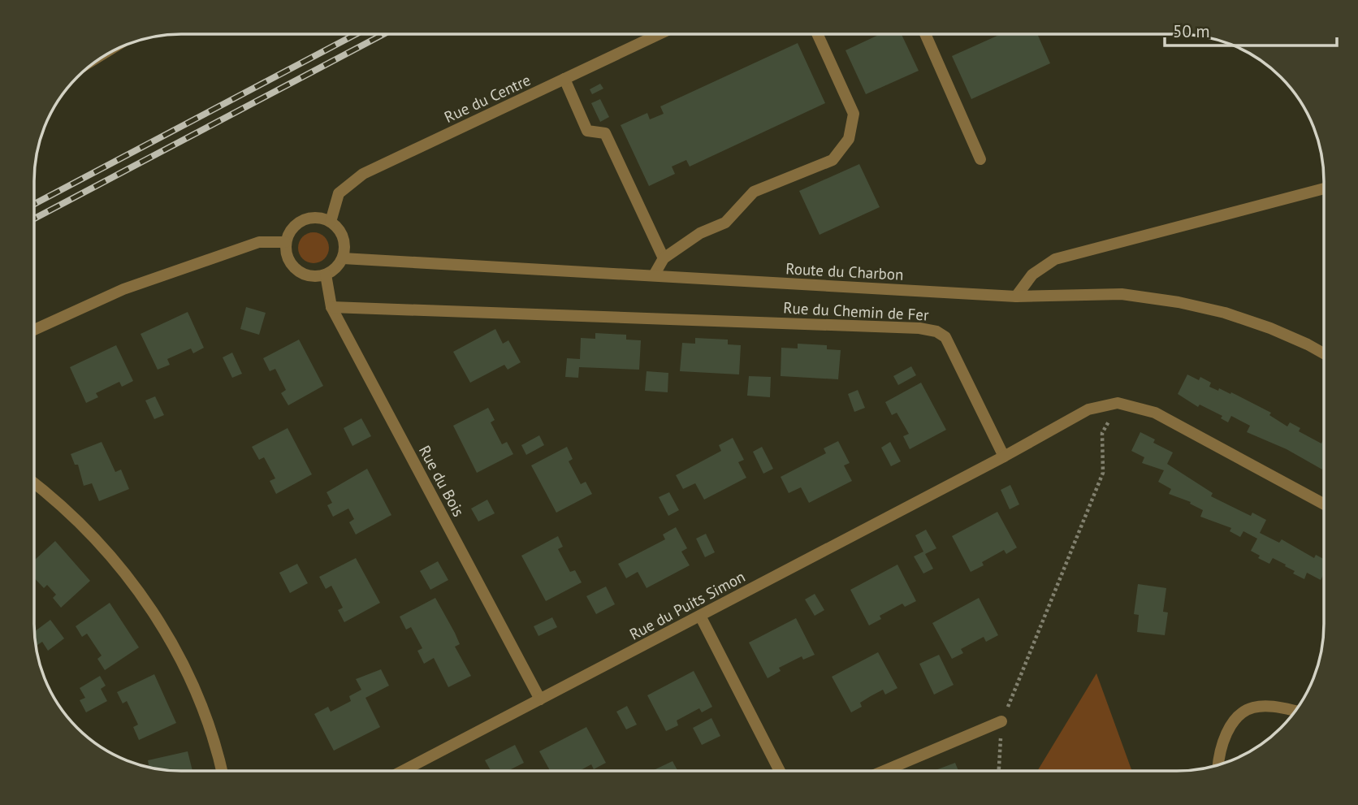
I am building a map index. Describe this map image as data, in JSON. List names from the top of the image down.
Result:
{
  "streets": {
    "street": [
      "Rue du Centre",
      "Route du Charbon",
      "Rue du Chemin de Fer",
      "Rue du Bois",
      "Rue du Puits Simon"
    ]
  },
  "crossings": [
    ["Rue du Centre", "Route du Charbon"],
    ["Rue du Centre", "Rue du Bois"],
    ["Route du Charbon", "Rue du Bois"],
    ["Rue du Chemin de Fer", "Rue du Bois"],
    ["Rue du Chemin de Fer", "Rue du Puits Simon"],
    ["Rue du Bois", "Rue du Puits Simon"]
  ],
  "scale_bar": "50 m"
}
